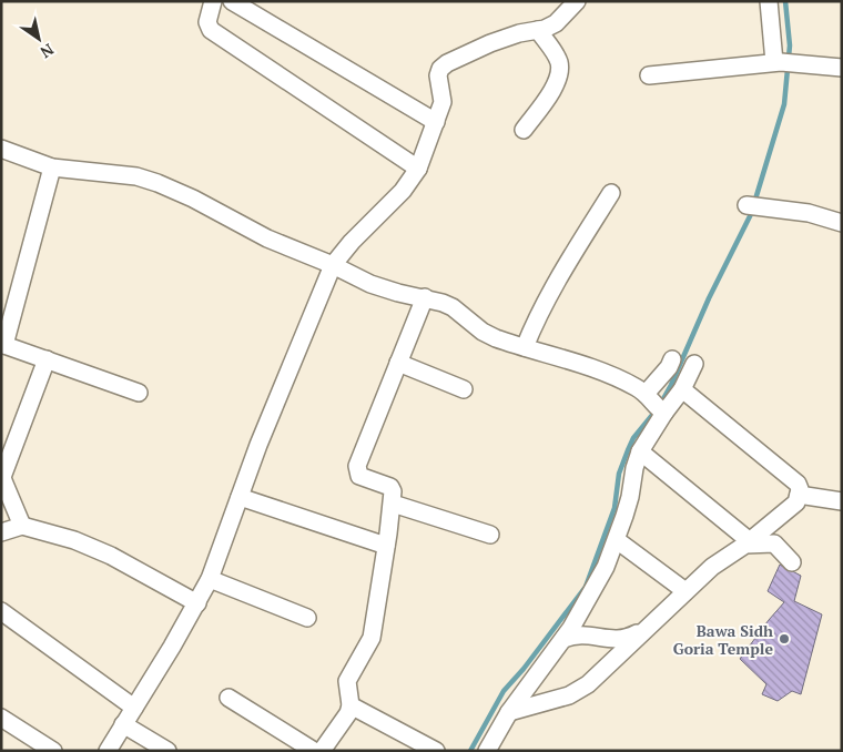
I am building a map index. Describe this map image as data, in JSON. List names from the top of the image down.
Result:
{
  "places": ["Bawa Sidh Goria Temple"],
  "north": "bottom right"
}
